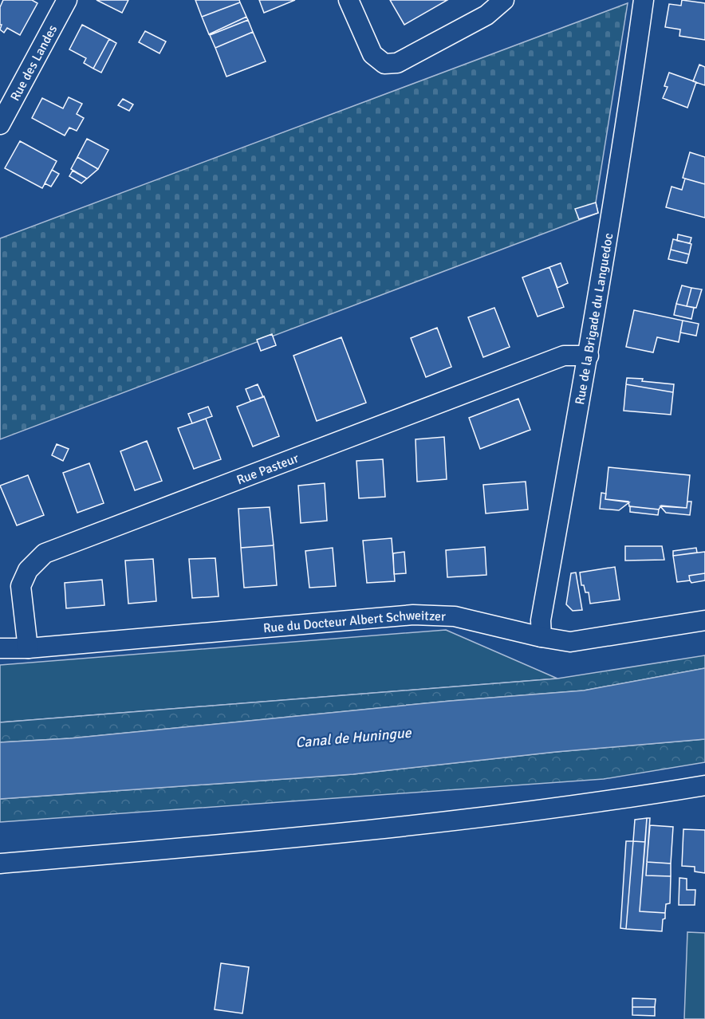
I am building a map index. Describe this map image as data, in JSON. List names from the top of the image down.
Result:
{
  "streets": {
    "street": [
      "Rue des Landes",
      "Rue de la Brigade du Languedoc",
      "Rue Pasteur",
      "Rue du Docteur Albert Schweitzer"
    ]
  },
  "crossings": [
    ["Rue de la Brigade du Languedoc", "Rue Pasteur"],
    ["Rue de la Brigade du Languedoc", "Rue du Docteur Albert Schweitzer"],
    ["Rue Pasteur", "Rue du Docteur Albert Schweitzer"]
  ],
  "water": ["Canal de Huningue"]
}
